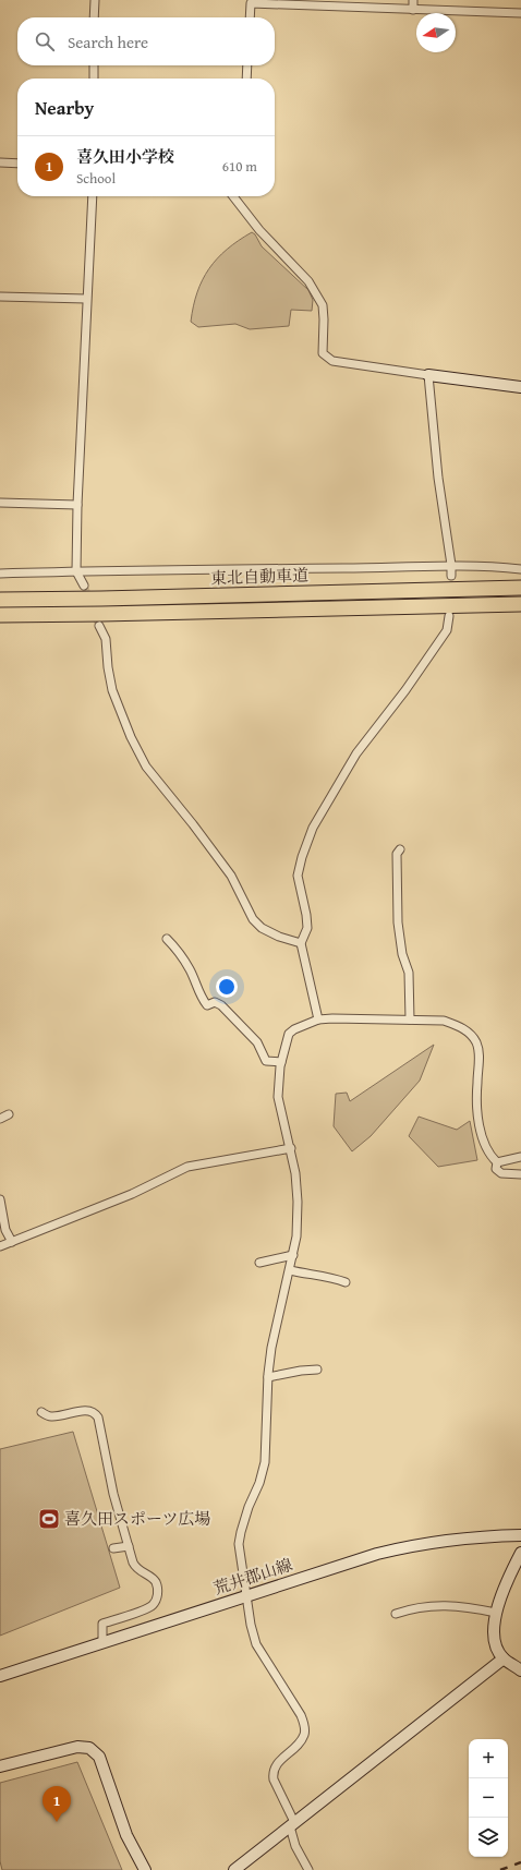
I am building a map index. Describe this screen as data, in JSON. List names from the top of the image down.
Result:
{
  "streets": {
    "highway": ["東北自動車道"],
    "street": ["荒井郡山線"]
  },
  "places": {
    "sports": ["喜久田スポーツ広場"]
  },
  "north": "left",
  "page": {
    "search": "Search here",
    "heading": "Nearby",
    "list": [
      {
        "mark": "1",
        "name": "喜久田小学校",
        "note": "School",
        "value": "610 m"
      }
    ],
    "map_buttons": ["+", "−"],
    "pins": "1"
  }
}
